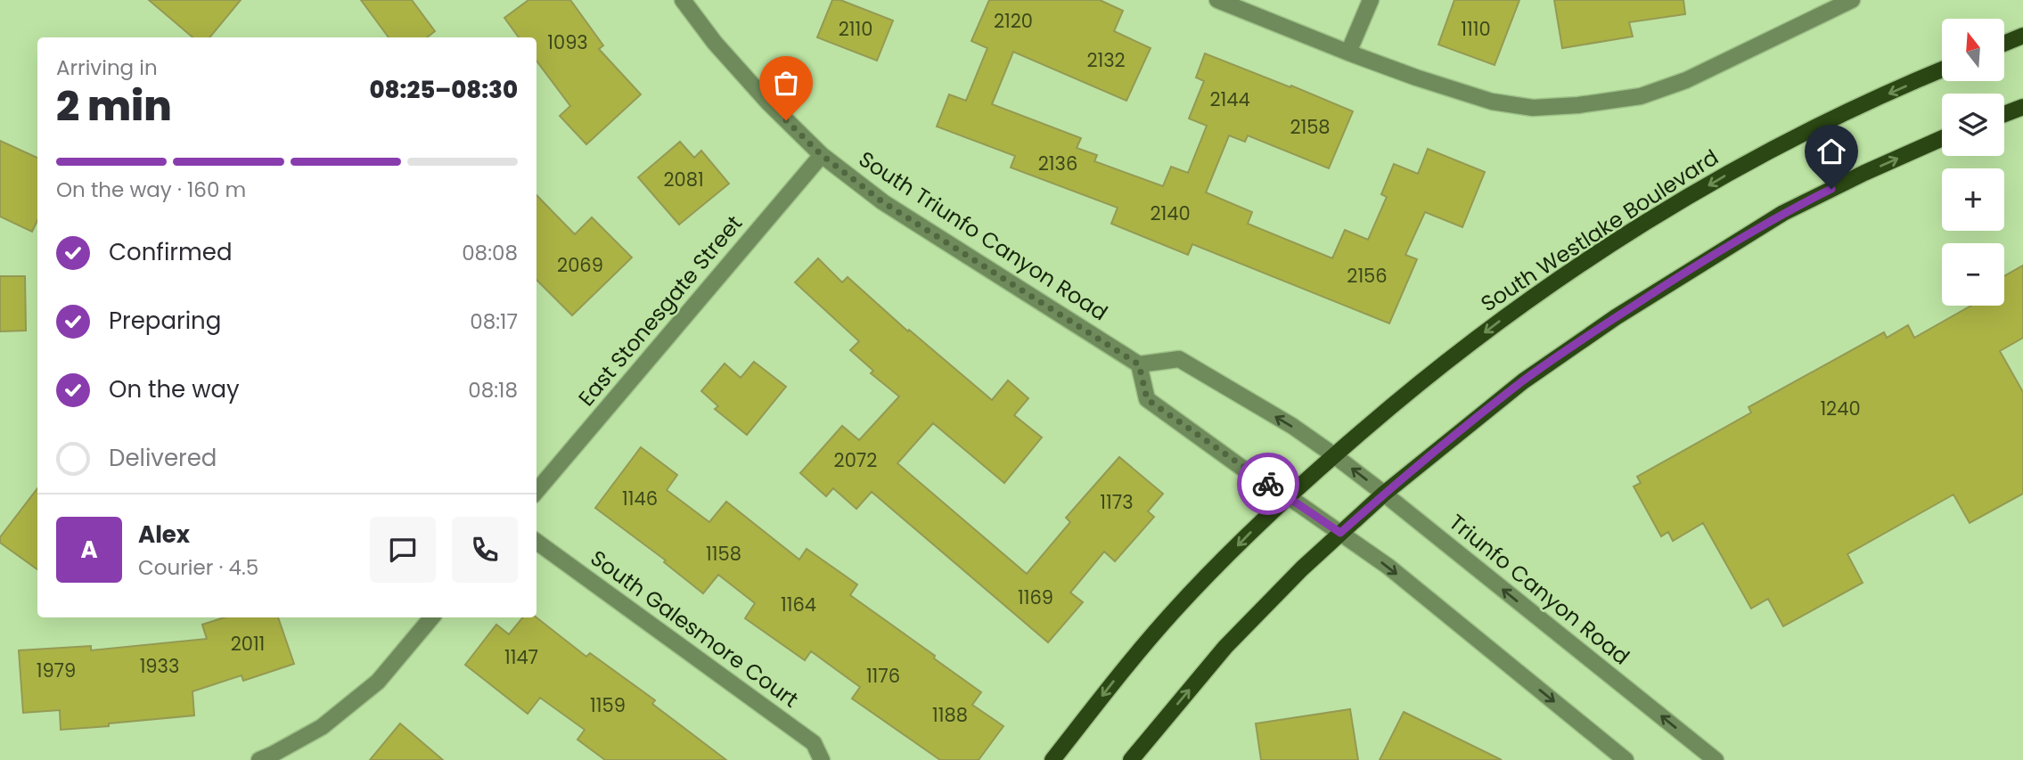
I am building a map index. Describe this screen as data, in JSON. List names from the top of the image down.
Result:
{
  "streets": {
    "main road": ["South Westlake Boulevard"],
    "street": [
      "South Triunfo Canyon Road",
      "East Stonesgate Street",
      "Triunfo Canyon Road",
      "South Galesmore Court"
    ]
  },
  "crossings": [
    ["South Westlake Boulevard", "Triunfo Canyon Road"],
    ["South Triunfo Canyon Road", "East Stonesgate Street"]
  ],
  "house_numbers": [
    "2120",
    "2110",
    "1110",
    "1093",
    "2132",
    "2144",
    "2158",
    "2136",
    "2081",
    "2140",
    "2069",
    "2156",
    "1240",
    "2072",
    "1146",
    "1173",
    "1158",
    "1169",
    "1164",
    "2011",
    "1147",
    "1933",
    "1979",
    "1176",
    "1159",
    "1188"
  ],
  "north": "top",
  "page": {
    "map_buttons": ["+", "−"],
    "heading": ["2 min", "Arriving in", "08:25–08:30"],
    "panel": ["Alex", "Courier · 4.5"],
    "bar": "On the way · 160 m",
    "list": [
      ["Confirmed", "08:08"],
      ["Preparing", "08:17"],
      ["On the way", "08:18"],
      "Delivered"
    ],
    "round": "A"
  }
}
